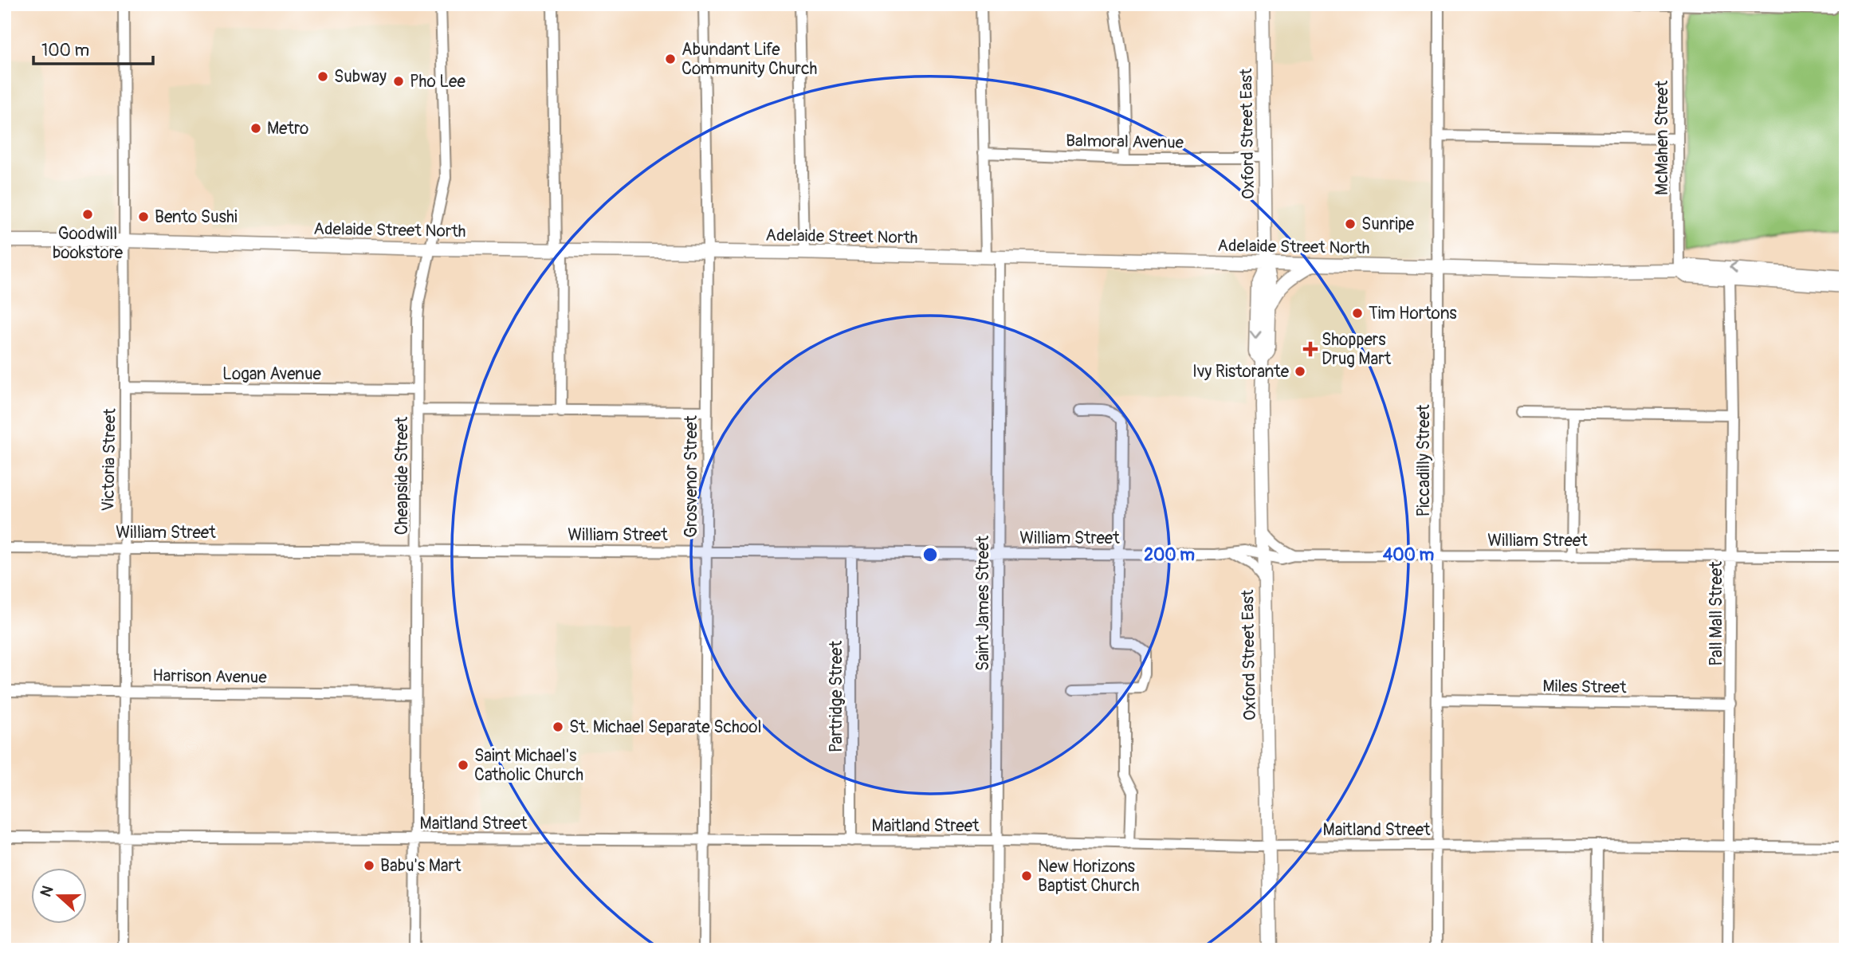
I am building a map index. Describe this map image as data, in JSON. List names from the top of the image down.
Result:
{
  "streets": {
    "main road": ["Oxford Street East", "Adelaide Street North"],
    "street": [
      "McMahen Street",
      "Balmoral Avenue",
      "Logan Avenue",
      "Victoria Street",
      "Piccadilly Street",
      "Cheapside Street",
      "Grosvenor Street",
      "William Street",
      "Saint James Street",
      "Pall Mall Street",
      "Harrison Avenue",
      "Miles Street",
      "Partridge Street",
      "Maitland Street"
    ]
  },
  "crossings": [
    ["Oxford Street East", "Balmoral Avenue"],
    ["Oxford Street East", "Adelaide Street North"],
    ["Oxford Street East", "William Street"],
    ["Oxford Street East", "Maitland Street"],
    ["McMahen Street", "Adelaide Street North"],
    ["Adelaide Street North", "Victoria Street"],
    ["Adelaide Street North", "Piccadilly Street"],
    ["Adelaide Street North", "Cheapside Street"],
    ["Adelaide Street North", "Grosvenor Street"],
    ["Adelaide Street North", "Saint James Street"],
    ["Adelaide Street North", "Pall Mall Street"],
    ["Logan Avenue", "Victoria Street"],
    ["Logan Avenue", "Cheapside Street"],
    ["Victoria Street", "William Street"],
    ["Victoria Street", "Harrison Avenue"],
    ["Victoria Street", "Maitland Street"],
    ["Piccadilly Street", "William Street"],
    ["Piccadilly Street", "Miles Street"],
    ["Piccadilly Street", "Maitland Street"],
    ["Cheapside Street", "William Street"],
    ["Cheapside Street", "Harrison Avenue"],
    ["Cheapside Street", "Maitland Street"],
    ["Grosvenor Street", "William Street"],
    ["Grosvenor Street", "Maitland Street"],
    ["William Street", "Saint James Street"],
    ["William Street", "Pall Mall Street"],
    ["William Street", "Partridge Street"],
    ["Saint James Street", "Maitland Street"],
    ["Pall Mall Street", "Miles Street"],
    ["Pall Mall Street", "Maitland Street"],
    ["Partridge Street", "Maitland Street"]
  ],
  "places": {
    "other": [
      "Abundant Life Community Church",
      "Subway",
      "Pho Lee",
      "Metro",
      "Goodwill bookstore",
      "Bento Sushi",
      "Sunripe",
      "Tim Hortons",
      "Ivy Ristorante",
      "St. Michael Separate School",
      "Saint Michael's Catholic Church",
      "Babu's Mart",
      "New Horizons Baptist Church"
    ],
    "health": ["Shoppers Drug Mart"]
  },
  "scale_bar": "100 m",
  "north": "left",
  "rings": ["200 m", "400 m"]
}
